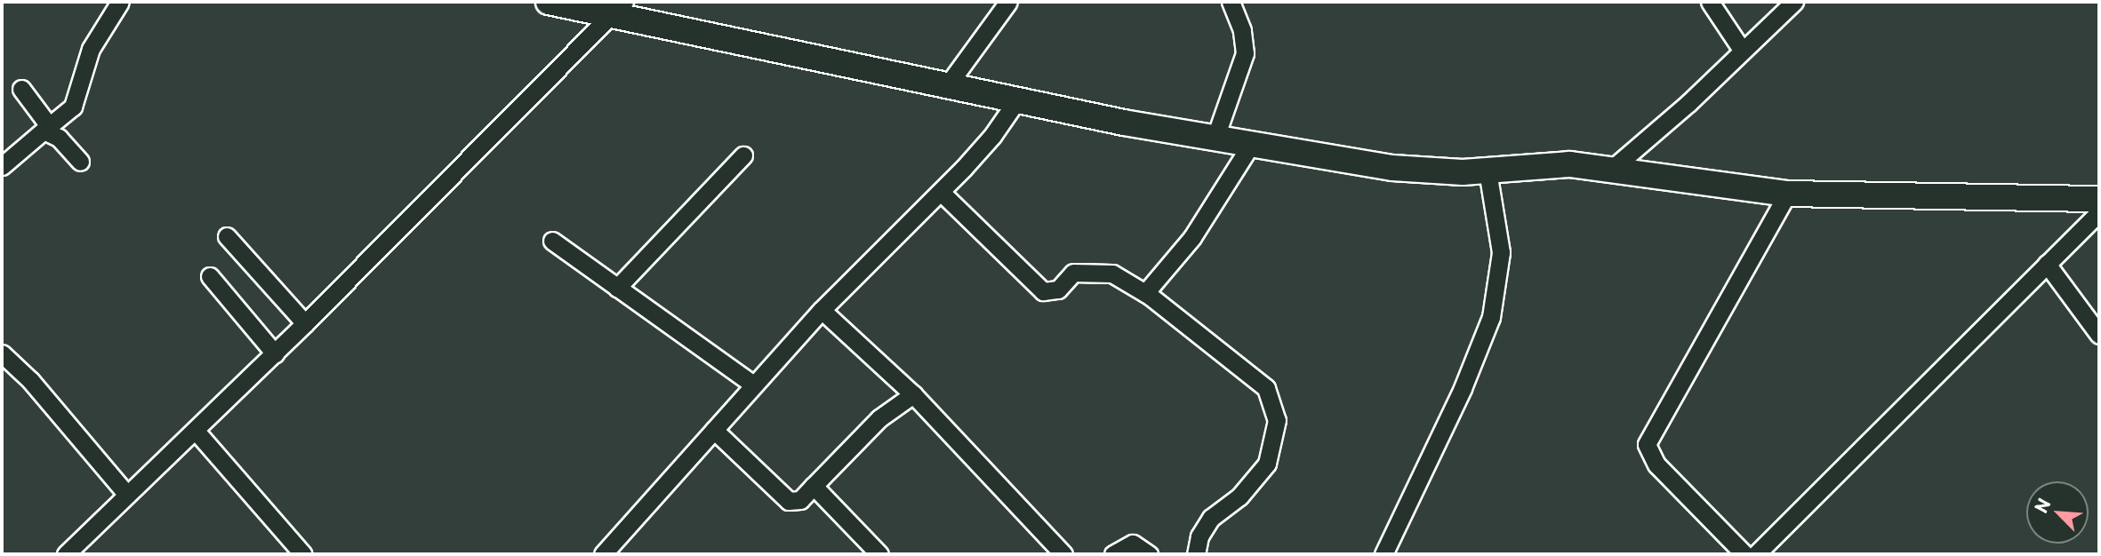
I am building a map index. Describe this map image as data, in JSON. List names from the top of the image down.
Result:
{
  "north": "top left"
}
